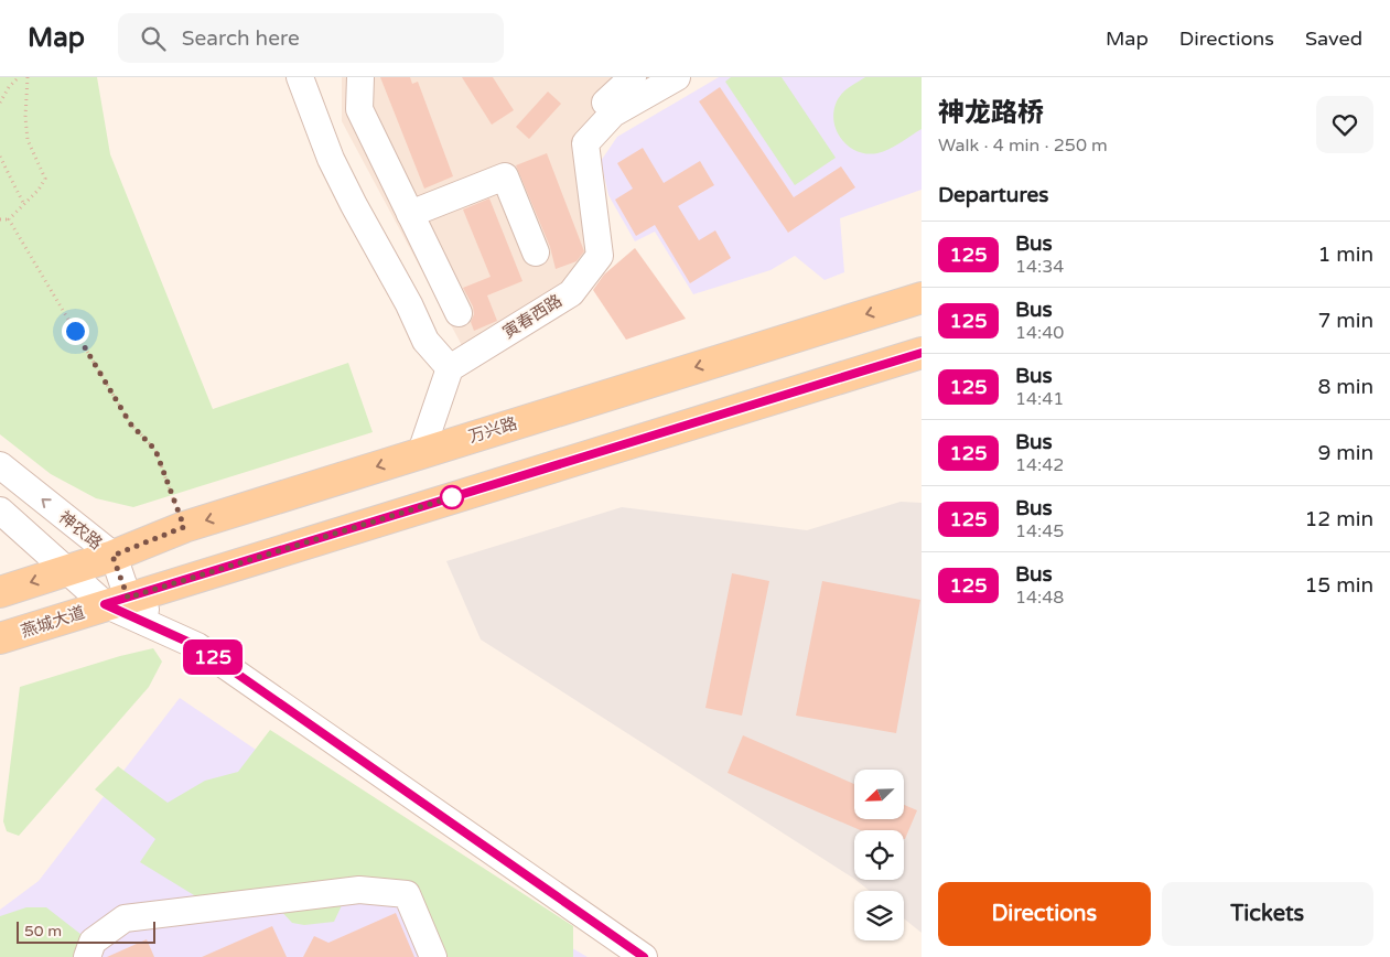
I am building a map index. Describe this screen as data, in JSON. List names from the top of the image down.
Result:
{
  "streets": {
    "main road": ["万兴路", "燕城大道"],
    "street": ["寅春西路", "神农路"]
  },
  "crossings": [
    ["万兴路", "神农路"],
    ["神农路", "燕城大道"]
  ],
  "lines": ["bus line 125"],
  "scale_bar": "50 m",
  "north": "bottom left",
  "page": {
    "header": "Map",
    "search": "Search here",
    "nav": ["Map", "Directions", "Saved"],
    "on_map": "125",
    "heading": [
      ["神龙路桥", "Walk · 4 min · 250 m"],
      "Departures"
    ],
    "list": [
      {
        "mark": "125",
        "name": "Bus",
        "note": "14:34",
        "value": "1 min"
      },
      {
        "mark": "125",
        "name": "Bus",
        "note": "14:40",
        "value": "7 min"
      },
      {
        "mark": "125",
        "name": "Bus",
        "note": "14:41",
        "value": "8 min"
      },
      {
        "mark": "125",
        "name": "Bus",
        "note": "14:42",
        "value": "9 min"
      },
      {
        "mark": "125",
        "name": "Bus",
        "note": "14:45",
        "value": "12 min"
      },
      {
        "mark": "125",
        "name": "Bus",
        "note": "14:48",
        "value": "15 min"
      }
    ],
    "buttons": ["Directions", "Tickets"],
    "scale": "50 m"
  }
}
